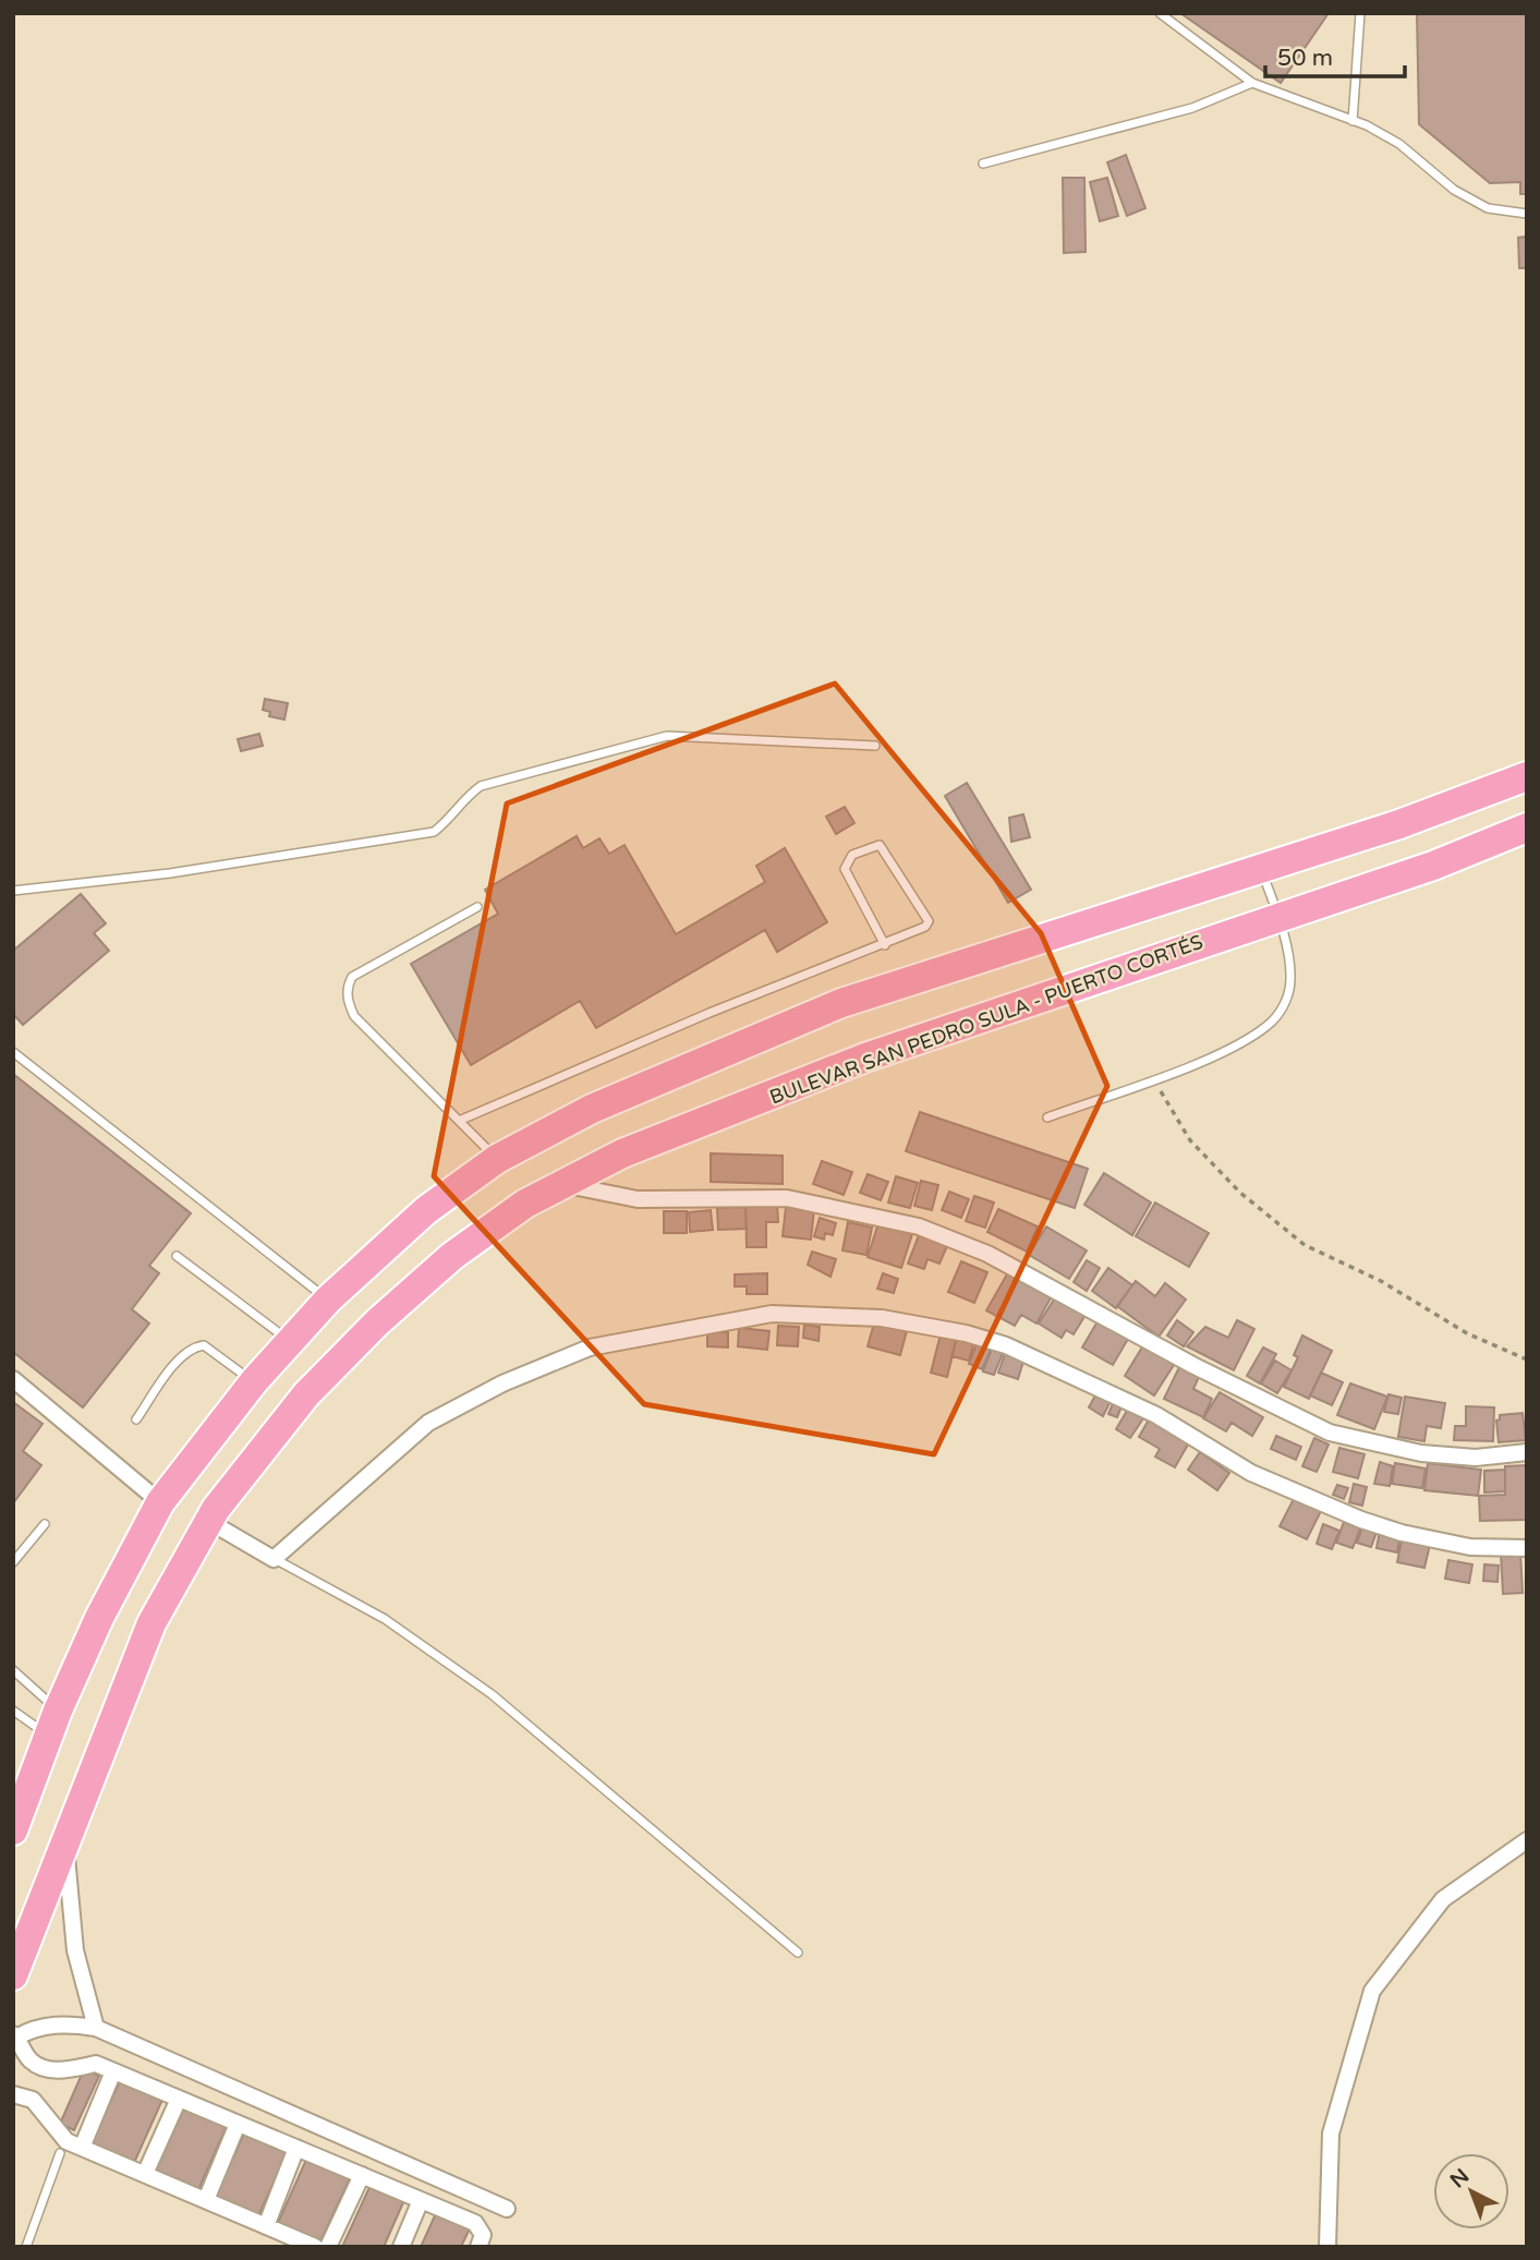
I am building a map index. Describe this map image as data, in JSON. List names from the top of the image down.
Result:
{
  "streets": {
    "highway": ["BULEVAR SAN PEDRO SULA - PUERTO CORTÉS"]
  },
  "scale_bar": "50 m",
  "north": "top left"
}
